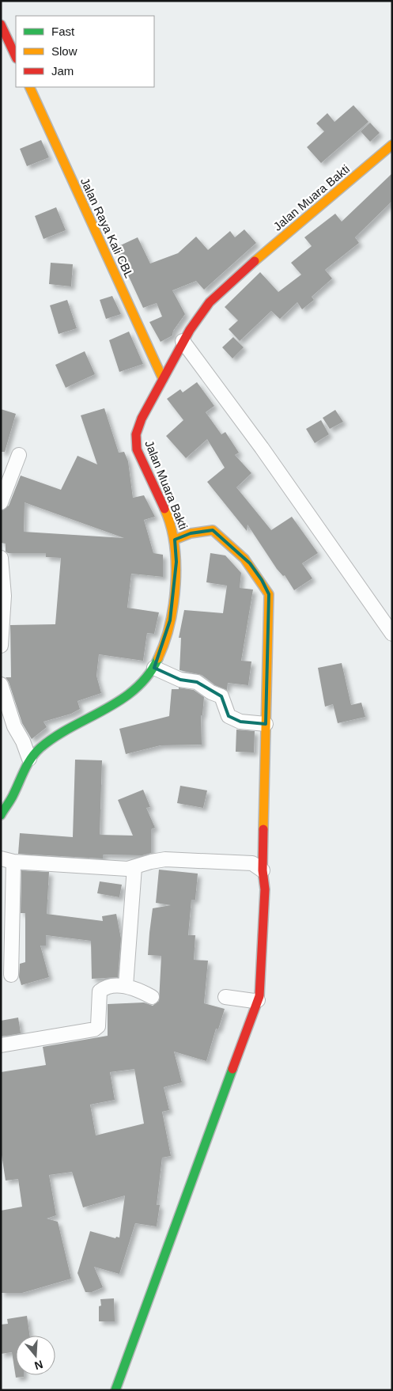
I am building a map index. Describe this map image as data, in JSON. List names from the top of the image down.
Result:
{
  "streets": {
    "street": ["Jalan Muara Bakti", "Jalan Raya Kali CBL"]
  },
  "crossings": [
    ["Jalan Muara Bakti", "Jalan Raya Kali CBL"]
  ],
  "legend": ["Fast", "Slow", "Jam"],
  "north": "bottom"
}
